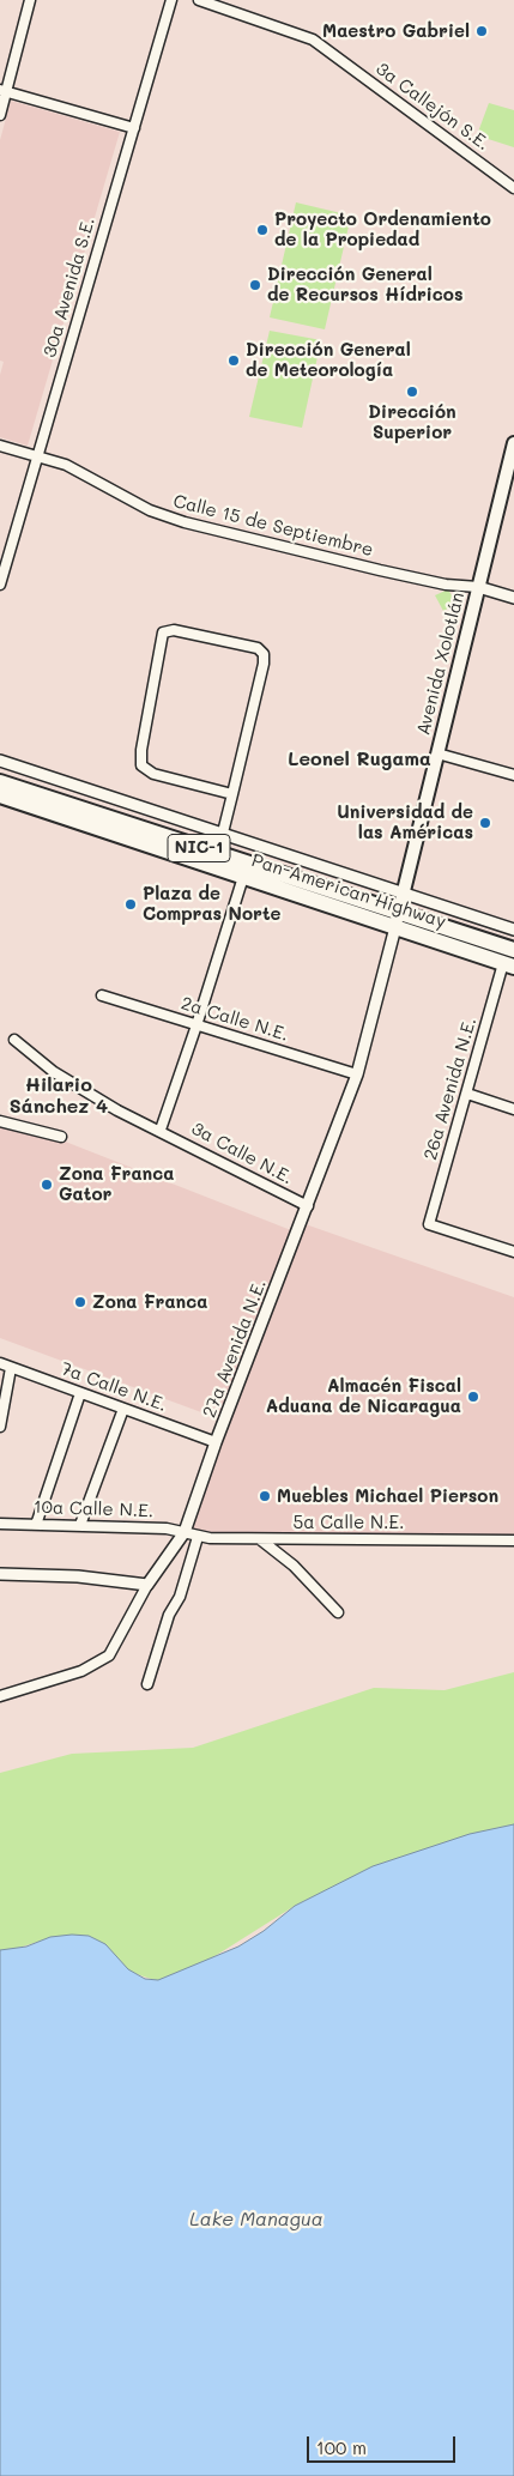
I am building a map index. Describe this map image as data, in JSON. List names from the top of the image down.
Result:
{
  "streets": {
    "highway": ["NIC-1", "Pan-American Highway"],
    "main road": ["Avenida Xolotlán"],
    "street": [
      "3a Callejón S.E.",
      "30a Avenida S.E.",
      "Calle 15 de Septiembre",
      "2a Calle N.E.",
      "26a Avenida N.E.",
      "3a Calle N.E.",
      "27a Avenida N.E.",
      "7a Calle N.E.",
      "10a Calle N.E.",
      "5a Calle N.E."
    ]
  },
  "crossings": [
    ["30a Avenida S.E.", "Calle 15 de Septiembre"],
    ["Calle 15 de Septiembre", "Avenida Xolotlán"],
    ["Avenida Xolotlán", "Pan-American Highway"],
    ["Avenida Xolotlán", "27a Avenida N.E."],
    ["Pan-American Highway", "26a Avenida N.E."],
    ["Pan-American Highway", "27a Avenida N.E."],
    ["2a Calle N.E.", "27a Avenida N.E."],
    ["3a Calle N.E.", "27a Avenida N.E."],
    ["27a Avenida N.E.", "7a Calle N.E."],
    ["27a Avenida N.E.", "10a Calle N.E."],
    ["27a Avenida N.E.", "5a Calle N.E."],
    ["10a Calle N.E.", "5a Calle N.E."]
  ],
  "districts": ["Leonel Rugama", "Hilario Sánchez 4"],
  "water": ["Lake Managua"],
  "places": [
    "Maestro Gabriel",
    "Proyecto Ordenamiento de la Propiedad",
    "Dirección General de Recursos Hídricos",
    "Dirección General de Meteorología",
    "Dirección Superior",
    "Universidad de las Américas",
    "Plaza de Compras Norte",
    "Zona Franca Gator",
    "Zona Franca",
    "Almacén Fiscal Aduana de Nicaragua",
    "Muebles Michael Pierson"
  ],
  "scale_bar": "100 m"
}
